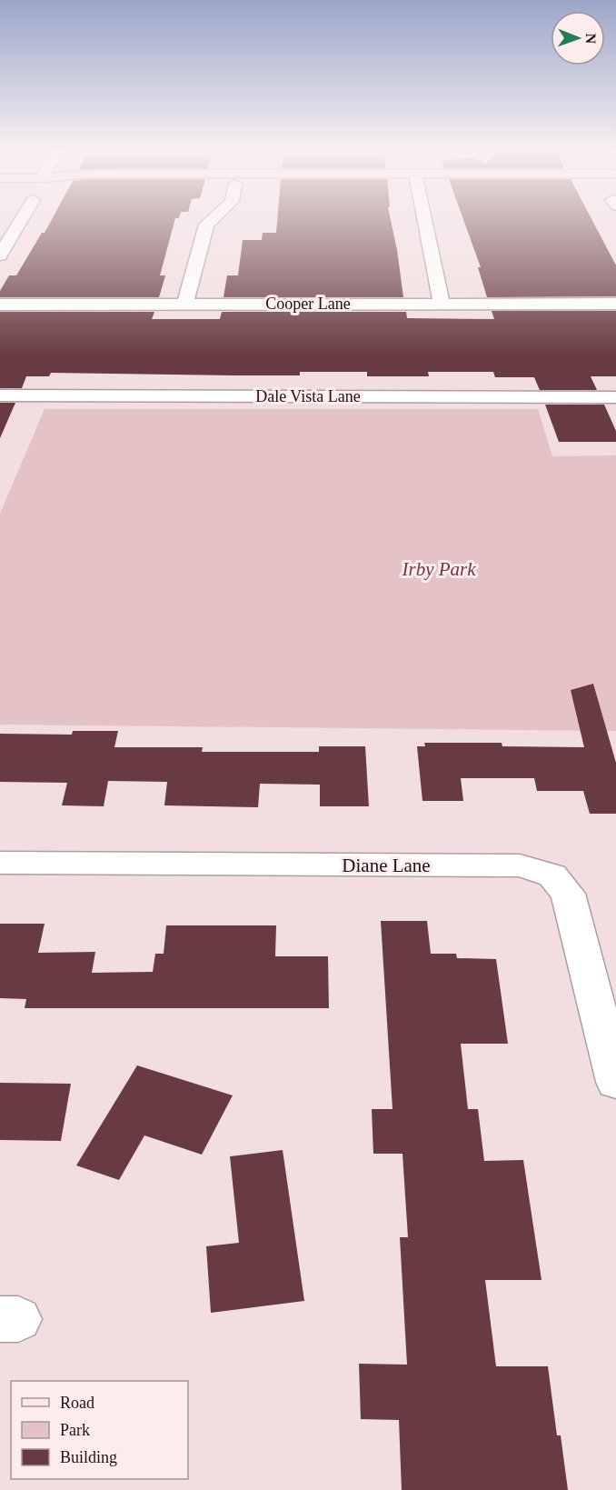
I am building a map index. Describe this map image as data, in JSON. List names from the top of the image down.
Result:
{
  "streets": {
    "street": ["Cooper Lane", "Dale Vista Lane", "Diane Lane"]
  },
  "parks": ["Irby Park"],
  "legend": ["Road", "Park", "Building"],
  "north": "right"
}
